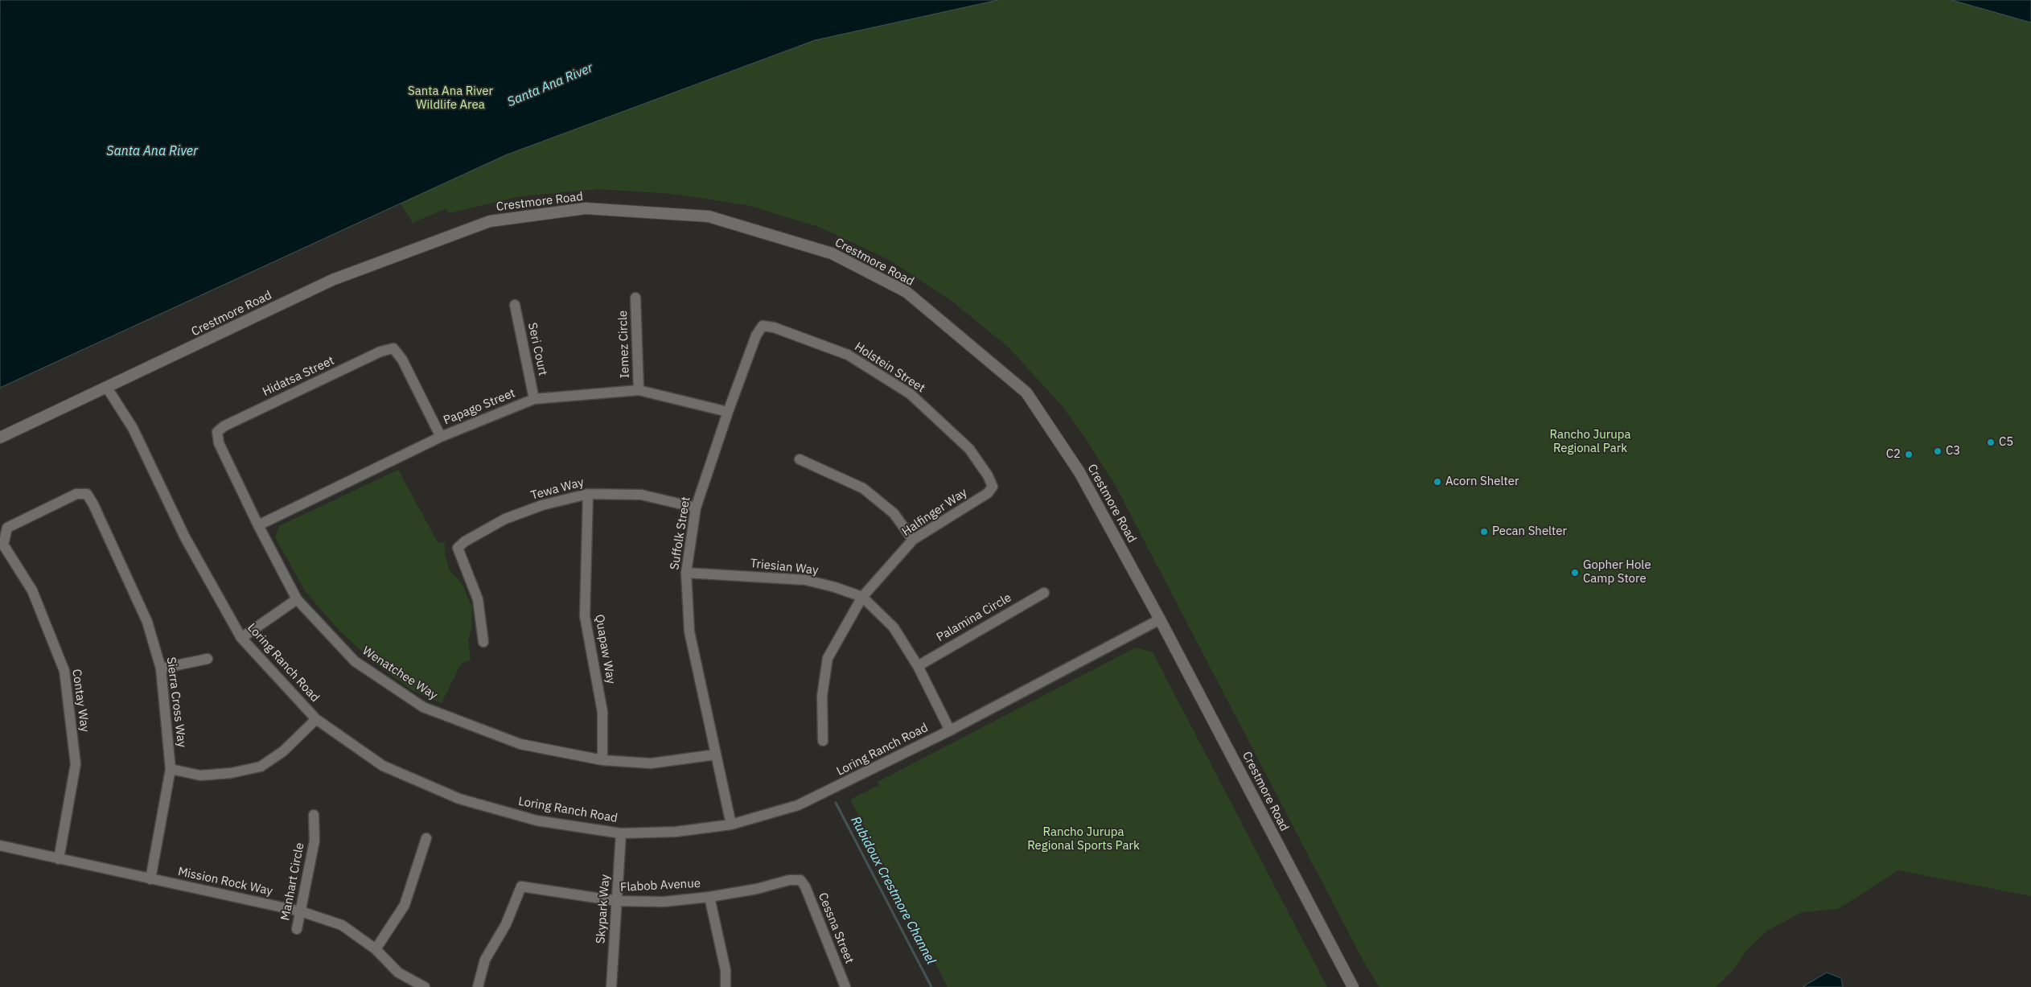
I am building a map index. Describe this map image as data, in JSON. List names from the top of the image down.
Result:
{
  "streets": {
    "street": [
      "Crestmore Road",
      "Iemez Circle",
      "Seri Court",
      "Holstein Street",
      "Hidatsa Street",
      "Papago Street",
      "Tewa Way",
      "Halfinger Way",
      "Suffolk Street",
      "Triesian Way",
      "Palamina Circle",
      "Quapaw Way",
      "Loring Ranch Road",
      "Wenatchee Way",
      "Contay Way",
      "Sierra Cross Way",
      "Mission Rock Way",
      "Manhart Circle",
      "Flabob Avenue",
      "Skypark Way",
      "Cessna Street"
    ]
  },
  "crossings": [
    ["Crestmore Road", "Loring Ranch Road"],
    ["Iemez Circle", "Papago Street"],
    ["Seri Court", "Papago Street"],
    ["Holstein Street", "Halfinger Way"],
    ["Holstein Street", "Suffolk Street"],
    ["Hidatsa Street", "Papago Street"],
    ["Hidatsa Street", "Wenatchee Way"],
    ["Papago Street", "Suffolk Street"],
    ["Papago Street", "Wenatchee Way"],
    ["Tewa Way", "Suffolk Street"],
    ["Tewa Way", "Quapaw Way"],
    ["Halfinger Way", "Triesian Way"],
    ["Suffolk Street", "Triesian Way"],
    ["Suffolk Street", "Loring Ranch Road"],
    ["Suffolk Street", "Wenatchee Way"],
    ["Triesian Way", "Palamina Circle"],
    ["Triesian Way", "Loring Ranch Road"],
    ["Quapaw Way", "Wenatchee Way"],
    ["Loring Ranch Road", "Skypark Way"],
    ["Contay Way", "Sierra Cross Way"],
    ["Contay Way", "Mission Rock Way"],
    ["Sierra Cross Way", "Mission Rock Way"],
    ["Mission Rock Way", "Manhart Circle"],
    ["Flabob Avenue", "Skypark Way"],
    ["Flabob Avenue", "Cessna Street"]
  ],
  "water": ["Santa Ana River", "Rubidoux Crestmore Channel"],
  "parks": ["Santa Ana River Wildlife Area", "Rancho Jurupa Regional Park", "Rancho Jurupa Regional Sports Park"],
  "places": [
    "C5",
    "C3",
    "C2",
    "Acorn Shelter",
    "Pecan Shelter",
    "Gopher Hole Camp Store"
  ]
}
